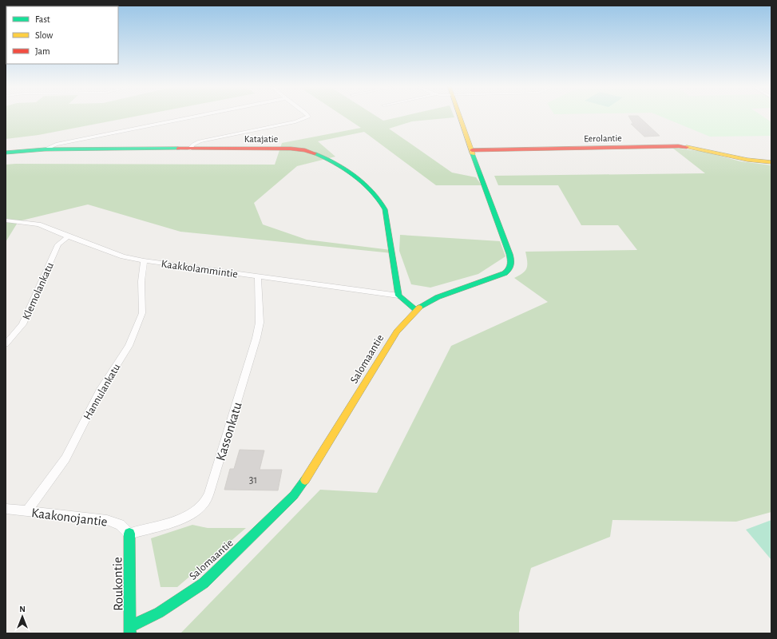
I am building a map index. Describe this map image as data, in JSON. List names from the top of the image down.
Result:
{
  "streets": {
    "street": [
      "Eerolantie",
      "Katajatie",
      "Kaakkolammintie",
      "Klemolankatu",
      "Salomaantie",
      "Hannulankatu",
      "Kassonkatu",
      "Kaakonojantie",
      "Roukontie"
    ]
  },
  "crossings": [
    ["Eerolantie", "Salomaantie"],
    ["Katajatie", "Kaakkolammintie"],
    ["Kaakkolammintie", "Klemolankatu"],
    ["Kaakkolammintie", "Hannulankatu"],
    ["Kaakkolammintie", "Kassonkatu"],
    ["Salomaantie", "Roukontie"],
    ["Hannulankatu", "Kaakonojantie"],
    ["Kassonkatu", "Kaakonojantie"],
    ["Kassonkatu", "Roukontie"],
    ["Kaakonojantie", "Roukontie"]
  ],
  "house_numbers": ["31"],
  "legend": ["Fast", "Slow", "Jam"],
  "north": "top"
}
